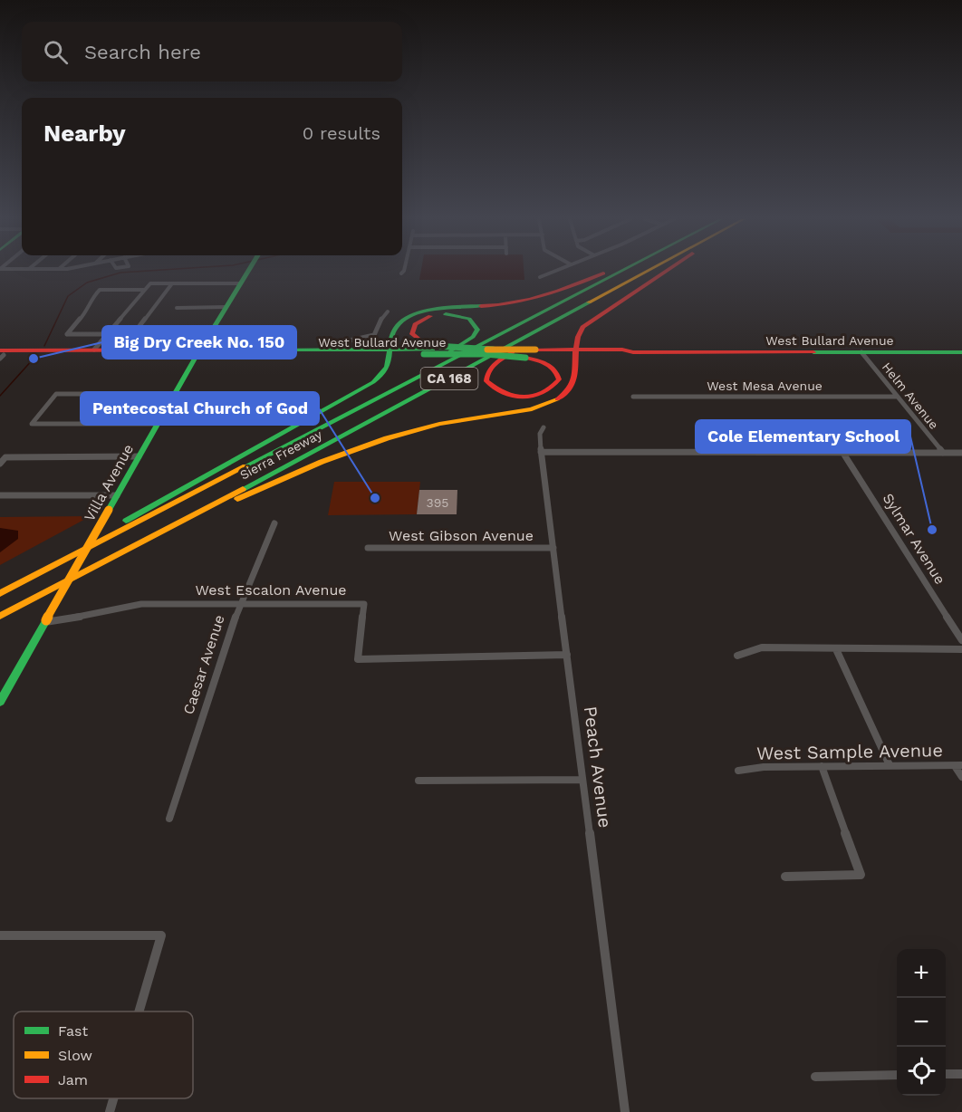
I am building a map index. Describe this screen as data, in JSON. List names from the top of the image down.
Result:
{
  "streets": {
    "main road": [
      "West Bullard Avenue",
      "CA 168",
      "Sierra Freeway",
      "Villa Avenue"
    ],
    "street": [
      "West Mesa Avenue",
      "Helm Avenue",
      "West Gibson Avenue",
      "Sylmar Avenue",
      "West Escalon Avenue",
      "Caesar Avenue",
      "West Sample Avenue",
      "Peach Avenue"
    ]
  },
  "crossings": [
    ["West Bullard Avenue", "Helm Avenue"],
    ["West Bullard Avenue", "Villa Avenue"],
    ["West Mesa Avenue", "Helm Avenue"],
    ["Villa Avenue", "West Escalon Avenue"],
    ["West Gibson Avenue", "Peach Avenue"],
    ["West Escalon Avenue", "Caesar Avenue"],
    ["West Escalon Avenue", "Peach Avenue"]
  ],
  "places": ["Big Dry Creek No. 150", "Pentecostal Church of God", "Cole Elementary School"],
  "house_numbers": ["395"],
  "legend": ["Fast", "Slow", "Jam"],
  "page": {
    "search": "Search here",
    "heading": ["Nearby", "0 results"],
    "map_buttons": ["+", "−"]
  }
}
